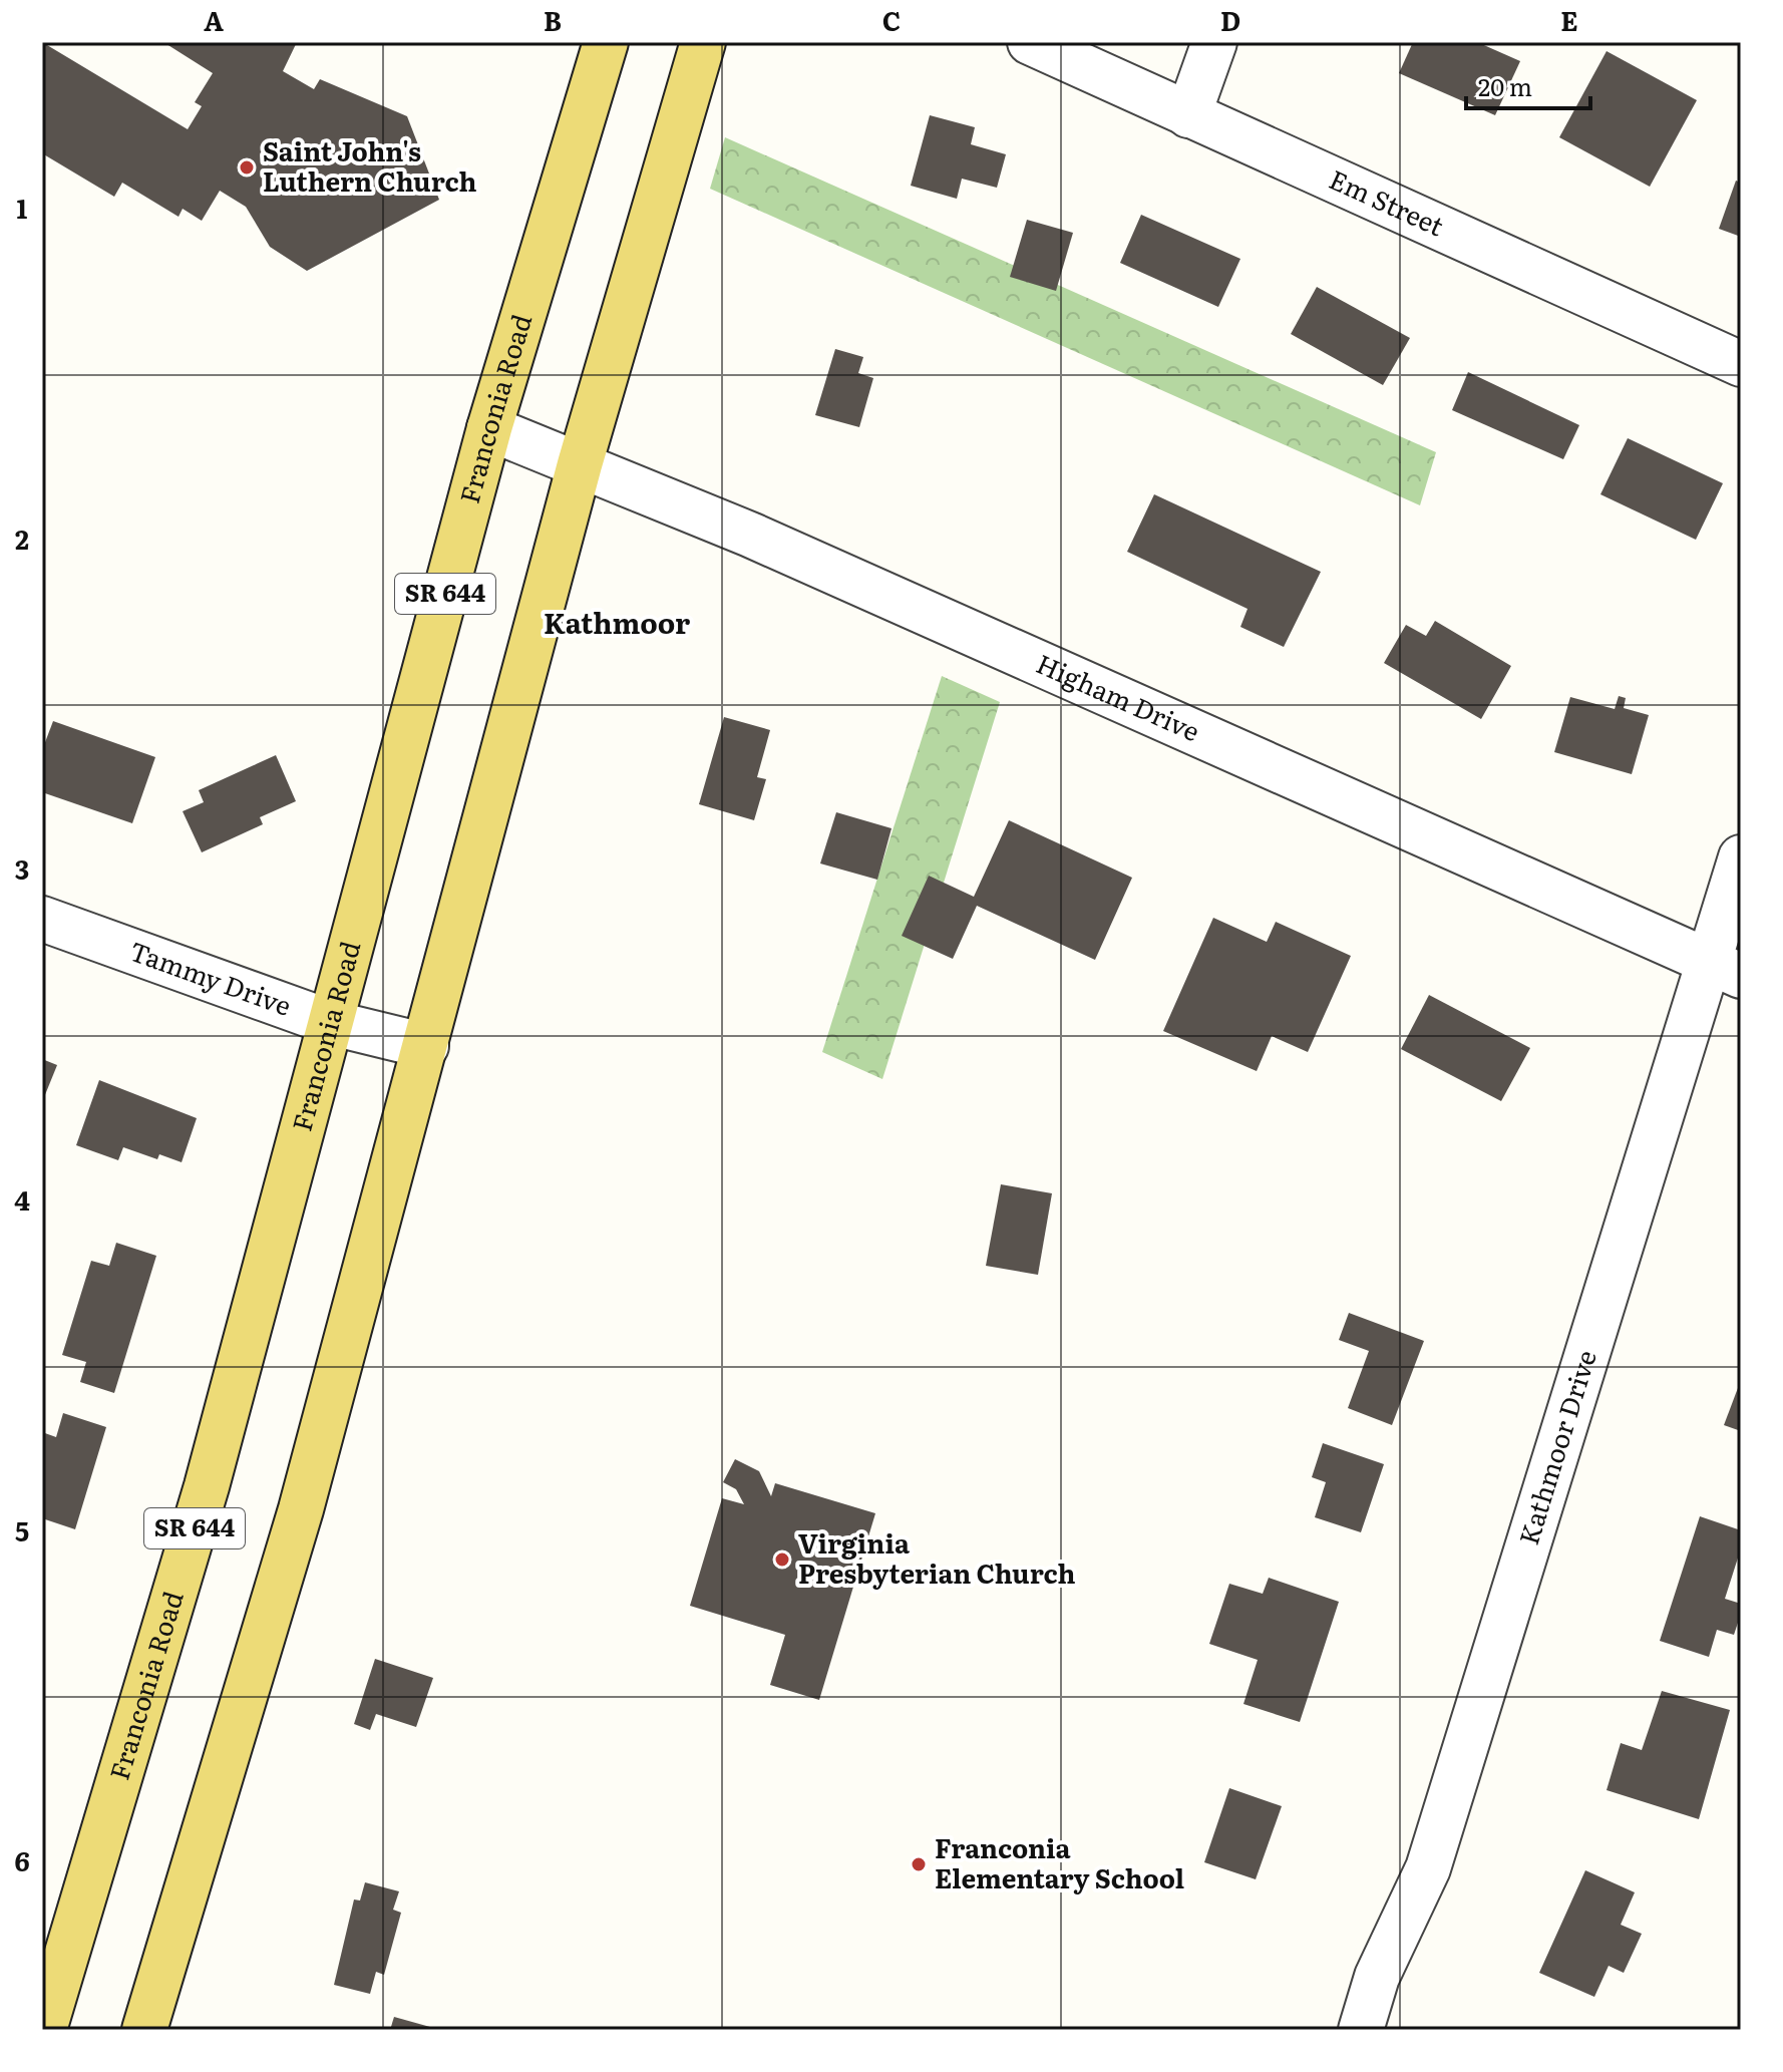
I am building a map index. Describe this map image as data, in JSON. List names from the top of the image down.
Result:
{
  "streets": {
    "main road": ["Franconia Road", "SR 644"],
    "street": [
      "Em Street",
      "Higham Drive",
      "Tammy Drive",
      "Kathmoor Drive"
    ]
  },
  "crossings": [
    ["Franconia Road", "Higham Drive"],
    ["Franconia Road", "Tammy Drive"],
    ["Higham Drive", "Kathmoor Drive"]
  ],
  "districts": ["Kathmoor"],
  "places": ["Saint John's Luthern Church", "Virginia Presbyterian Church", "Franconia Elementary School"],
  "scale_bar": "20 m",
  "grid": {
    "columns": [
      "A",
      "B",
      "C",
      "D",
      "E"
    ],
    "rows": [
      "1",
      "2",
      "3",
      "4",
      "5",
      "6"
    ]
  }
}
